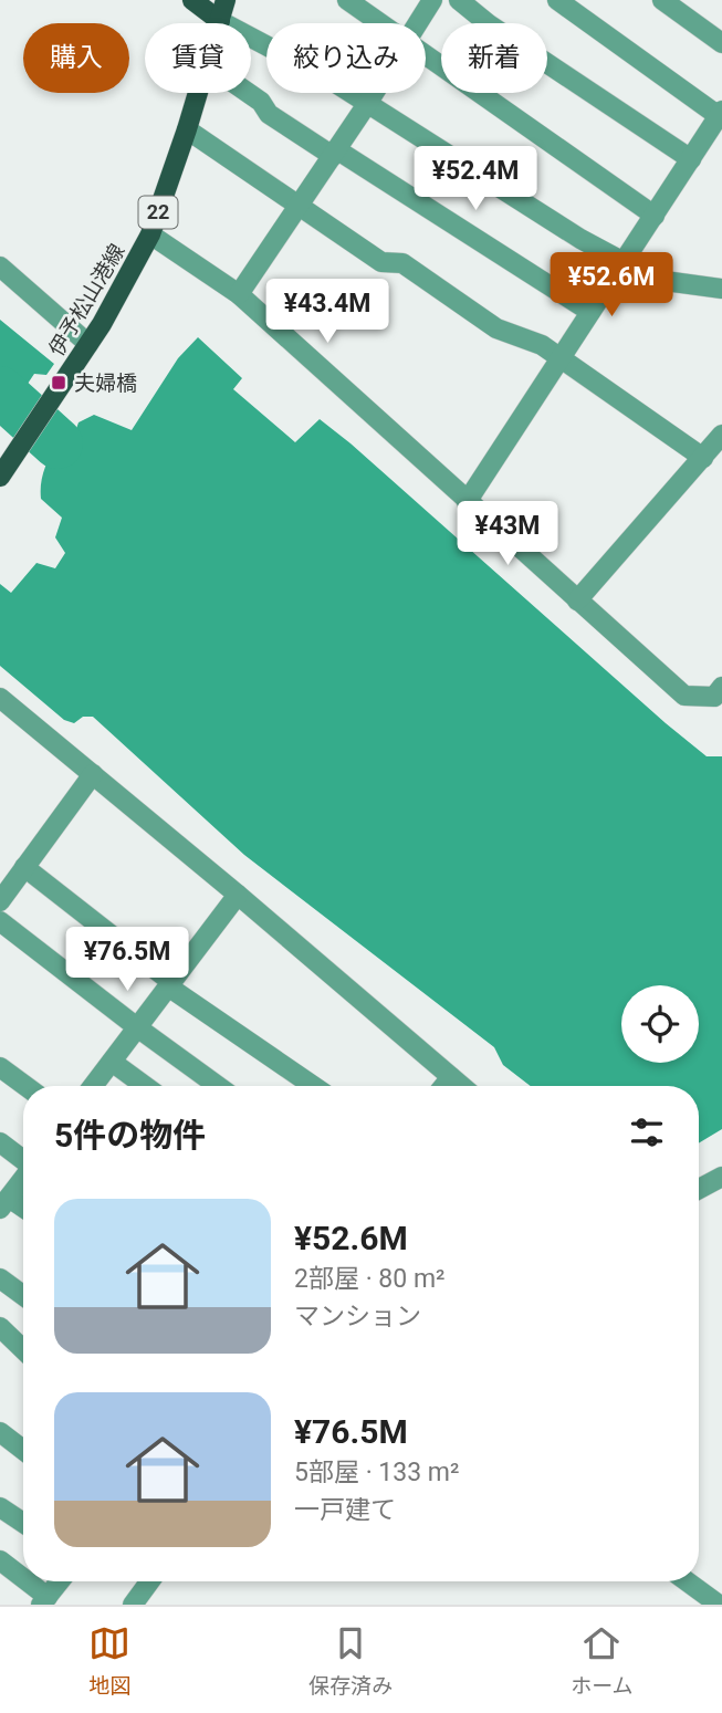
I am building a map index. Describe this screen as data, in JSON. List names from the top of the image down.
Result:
{
  "streets": {
    "main road": ["22", "伊予松山港線"]
  },
  "places": {
    "transit": ["夫婦橋"]
  },
  "page": {
    "chip": [
      "購入",
      "賃貸",
      "絞り込み",
      "新着"
    ],
    "price": [
      "¥52.4M",
      "¥52.6M",
      "¥43.4M",
      "¥43M",
      "¥76.5M"
    ],
    "heading": "5件の物件",
    "list": [
      {
        "name": "¥52.6M",
        "note": "2部屋 · 80 m² · マンション"
      },
      {
        "name": "¥76.5M",
        "note": "5部屋 · 133 m² · 一戸建て"
      }
    ],
    "tabs": ["地図", "保存済み", "ホーム"]
  }
}
